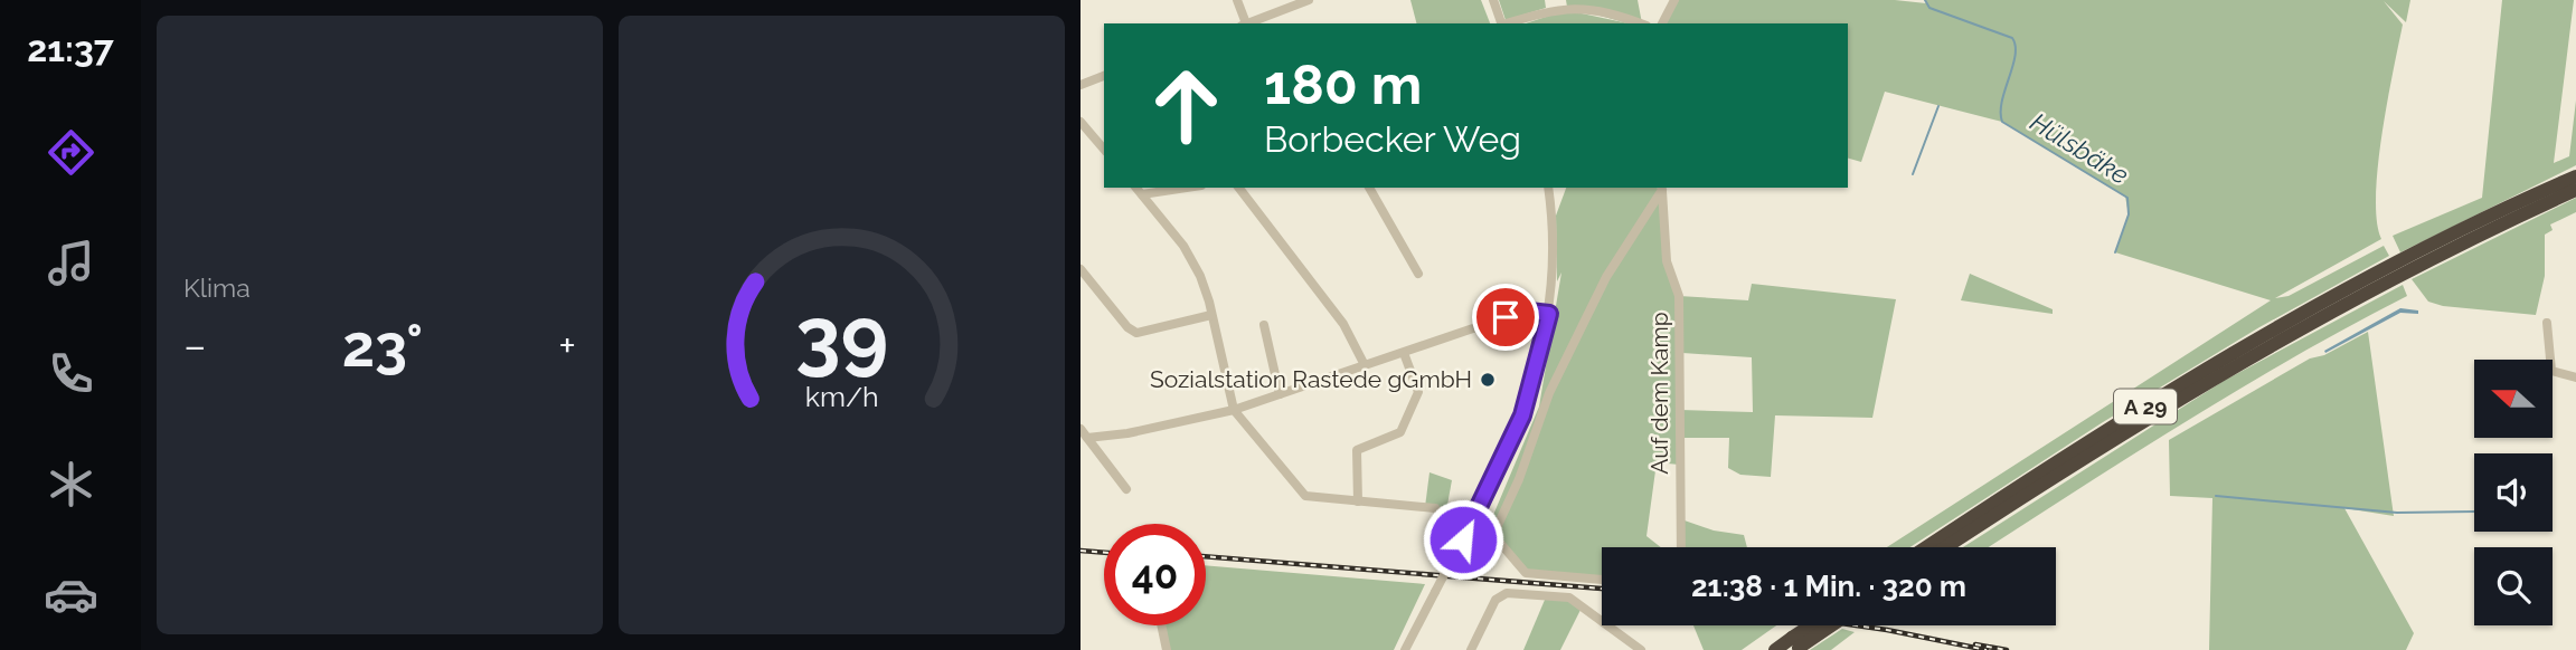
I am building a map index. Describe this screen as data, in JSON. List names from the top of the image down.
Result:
{
  "streets": {
    "highway": ["A 29"],
    "street": ["Auf dem Kamp"]
  },
  "water": ["Hülsbäke"],
  "places": ["Sozialstation Rastede gGmbH"],
  "north": "left",
  "page": {
    "tabs": "21:37",
    "tile": "Klima",
    "turn": ["180 m", "Borbecker Weg"],
    "heat": ["−", "23°", "+"],
    "limit": "40",
    "trip": "21:38 · 1 Min. · 320 m",
    "gauge": ["39", "km/h"]
  }
}
